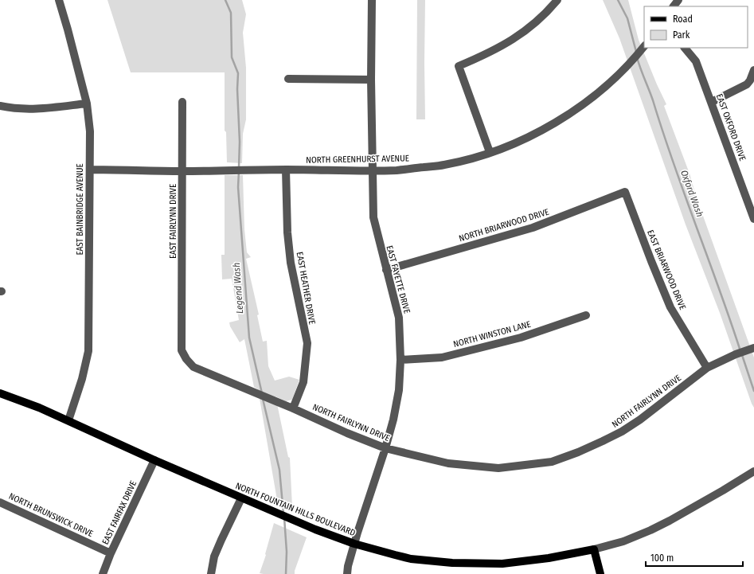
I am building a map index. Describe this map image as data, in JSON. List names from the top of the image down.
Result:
{
  "streets": {
    "main road": ["NORTH FOUNTAIN HILLS BOULEVARD"],
    "street": [
      "EAST OXFORD DRIVE",
      "NORTH GREENHURST AVENUE",
      "EAST BAINBRIDGE AVENUE",
      "EAST FAIRLYNN DRIVE",
      "NORTH BRIARWOOD DRIVE",
      "EAST BRIARWOOD DRIVE",
      "EAST FAYETTE DRIVE",
      "EAST HEATHER DRIVE",
      "NORTH WINSTON LANE",
      "NORTH FAIRLYNN DRIVE",
      "EAST FAIRFAX DRIVE",
      "NORTH BRUNSWICK DRIVE"
    ]
  },
  "crossings": [
    ["NORTH GREENHURST AVENUE", "EAST BAINBRIDGE AVENUE"],
    ["NORTH GREENHURST AVENUE", "EAST FAIRLYNN DRIVE"],
    ["NORTH GREENHURST AVENUE", "EAST FAYETTE DRIVE"],
    ["NORTH GREENHURST AVENUE", "EAST HEATHER DRIVE"],
    ["EAST BAINBRIDGE AVENUE", "NORTH FOUNTAIN HILLS BOULEVARD"],
    ["EAST FAIRLYNN DRIVE", "NORTH FAIRLYNN DRIVE"],
    ["NORTH BRIARWOOD DRIVE", "EAST BRIARWOOD DRIVE"],
    ["NORTH BRIARWOOD DRIVE", "EAST FAYETTE DRIVE"],
    ["EAST BRIARWOOD DRIVE", "NORTH FAIRLYNN DRIVE"],
    ["EAST FAYETTE DRIVE", "NORTH WINSTON LANE"],
    ["EAST FAYETTE DRIVE", "NORTH FAIRLYNN DRIVE"],
    ["EAST FAYETTE DRIVE", "NORTH FOUNTAIN HILLS BOULEVARD"],
    ["EAST HEATHER DRIVE", "NORTH FAIRLYNN DRIVE"],
    ["NORTH FOUNTAIN HILLS BOULEVARD", "EAST FAIRFAX DRIVE"],
    ["EAST FAIRFAX DRIVE", "NORTH BRUNSWICK DRIVE"]
  ],
  "water": ["Oxford Wash", "Legend Wash"],
  "legend": ["Road", "Park"],
  "scale_bar": "100 m"
}
